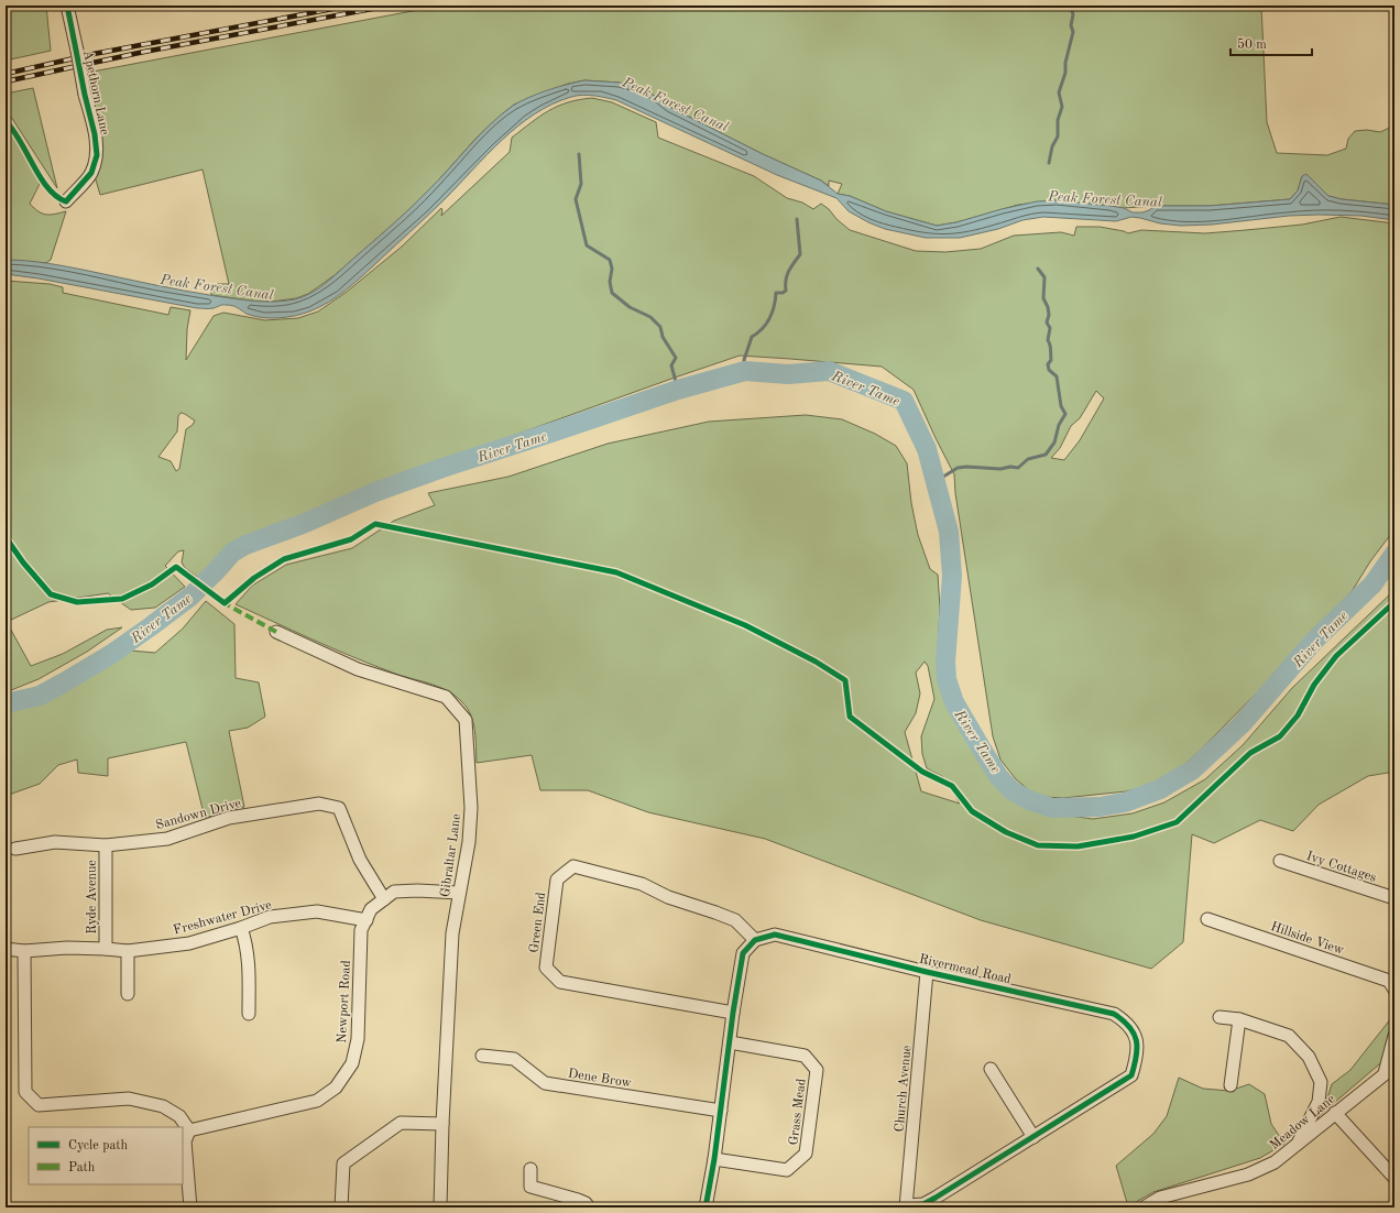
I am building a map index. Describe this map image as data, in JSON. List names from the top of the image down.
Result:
{
  "streets": {
    "street": [
      "Apethorn Lane",
      "Sandown Drive",
      "Gibraltar Lane",
      "Ivy Cottages",
      "Ryde Avenue",
      "Freshwater Drive",
      "Green End",
      "Hillside View",
      "Rivermead Road",
      "Newport Road",
      "Dene Brow",
      "Church Avenue",
      "Grass Mead",
      "Meadow Lane"
    ]
  },
  "crossings": [
    ["Sandown Drive", "Ryde Avenue"],
    ["Sandown Drive", "Newport Road"],
    ["Gibraltar Lane", "Newport Road"],
    ["Ryde Avenue", "Freshwater Drive"],
    ["Freshwater Drive", "Newport Road"],
    ["Green End", "Rivermead Road"],
    ["Rivermead Road", "Church Avenue"]
  ],
  "water": ["Peak Forest Canal", "River Tame"],
  "legend": ["Cycle path", "Path"],
  "scale_bar": "50 m"
}
